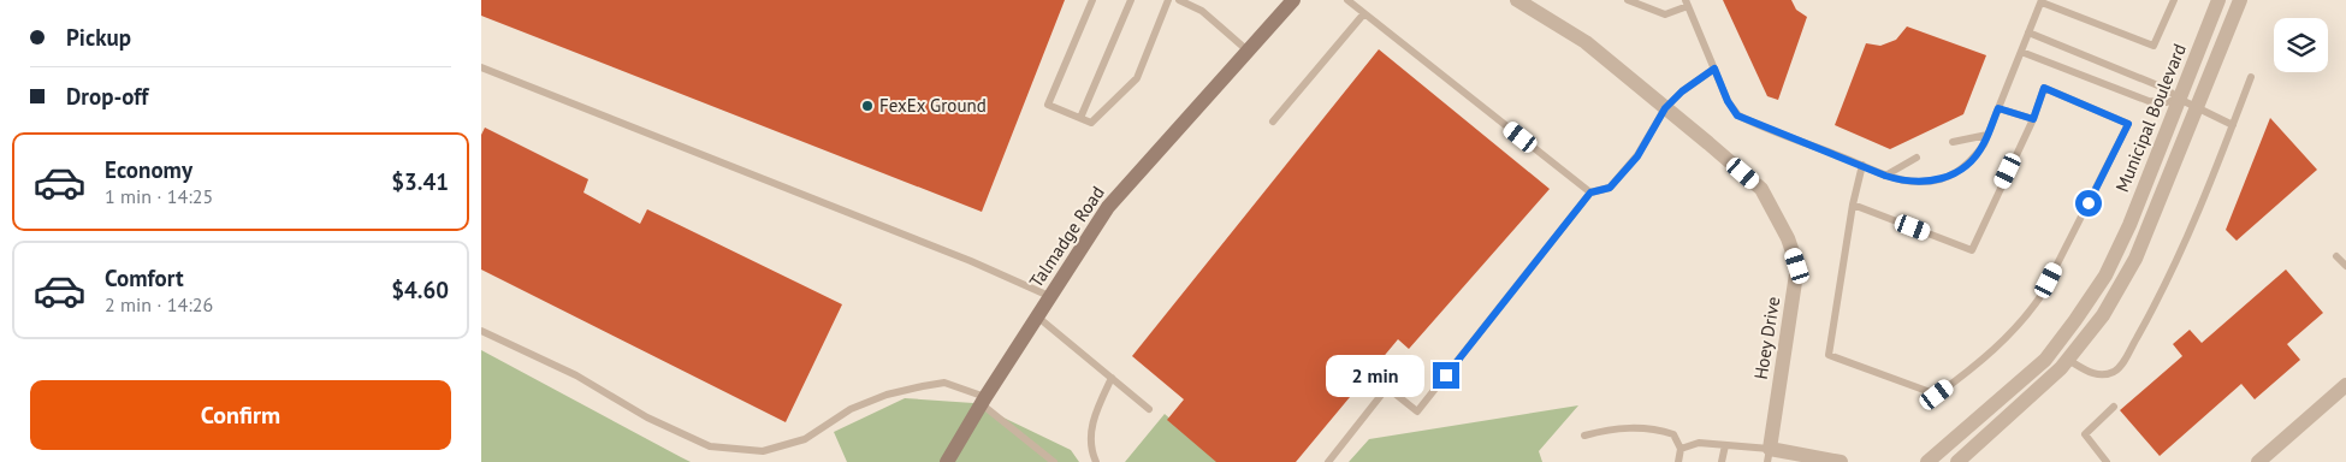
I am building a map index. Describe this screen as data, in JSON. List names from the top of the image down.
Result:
{
  "streets": {
    "street": ["Municipal Boulevard", "Talmadge Road", "Hoey Drive"]
  },
  "places": ["FexEx Ground"],
  "page": {
    "banner": ["Pickup", "Drop-off"],
    "list": [
      {
        "name": "Economy",
        "note": "1 min · 14:25",
        "value": "$3.41"
      },
      {
        "name": "Comfort",
        "note": "2 min · 14:26",
        "value": "$4.60"
      }
    ],
    "bubble": "2 min",
    "buttons": "Confirm"
  }
}
